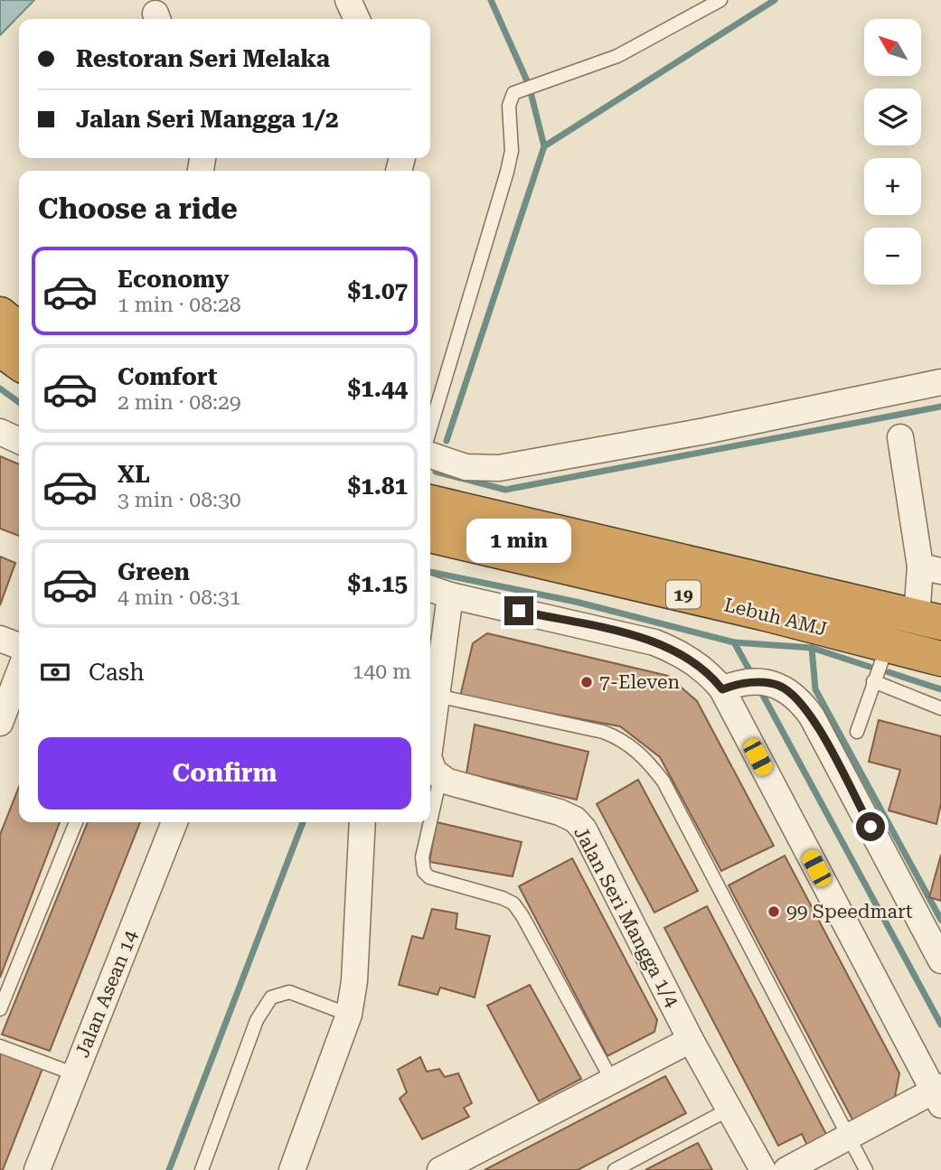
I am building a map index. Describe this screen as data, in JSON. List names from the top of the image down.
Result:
{
  "streets": {
    "highway": ["19", "Lebuh AMJ"],
    "street": ["Jalan Seri Mangga 1/4", "Jalan Asean 14"]
  },
  "places": ["7-Eleven", "99 Speedmart"],
  "north": "top left",
  "page": {
    "map_buttons": ["+", "−"],
    "banner": ["Restoran Seri Melaka", "Jalan Seri Mangga 1/2"],
    "heading": "Choose a ride",
    "list": [
      {
        "name": "Economy",
        "note": "1 min · 08:28",
        "value": "$1.07"
      },
      {
        "name": "Comfort",
        "note": "2 min · 08:29",
        "value": "$1.44"
      },
      {
        "name": "XL",
        "note": "3 min · 08:30",
        "value": "$1.81"
      },
      {
        "name": "Green",
        "note": "4 min · 08:31",
        "value": "$1.15"
      }
    ],
    "bubble": "1 min",
    "pay": ["Cash", "140 m"],
    "buttons": "Confirm"
  }
}
